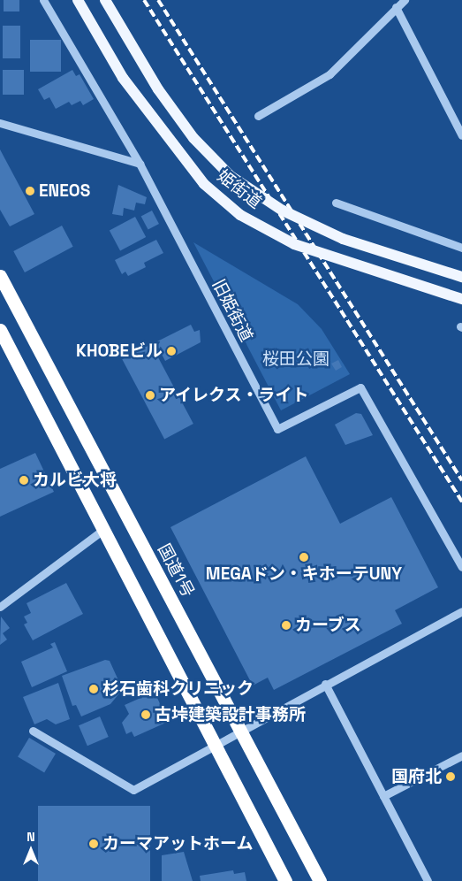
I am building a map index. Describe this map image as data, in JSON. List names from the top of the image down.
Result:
{
  "streets": {
    "highway": ["国道1号"],
    "main road": ["姫街道"],
    "street": ["旧姫街道"]
  },
  "parks": ["桜田公園"],
  "places": [
    "ENEOS",
    "KHOBEビル",
    "アイレクス・ライト",
    "カルビ大将",
    "MEGAドン・キホーテUNY",
    "カーブス",
    "杉石歯科クリニック",
    "古垰建築設計事務所",
    "国府北",
    "カーマアットホーム"
  ],
  "north": "top"
}
